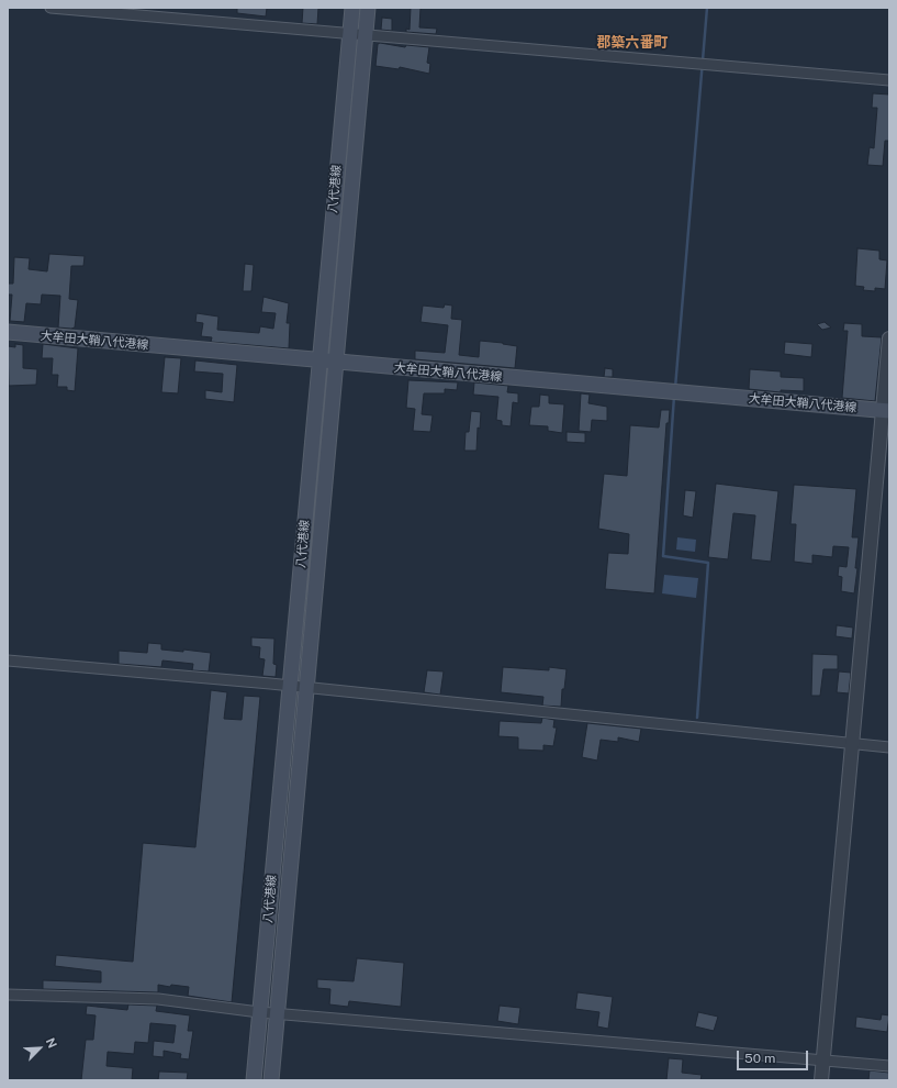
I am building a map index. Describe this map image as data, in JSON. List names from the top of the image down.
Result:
{
  "streets": {
    "main road": ["八代港線", "大牟田大鞘八代港線"]
  },
  "crossings": [
    ["八代港線", "大牟田大鞘八代港線"]
  ],
  "districts": ["郡築六番町"],
  "scale_bar": "50 m",
  "north": "top right"
}
